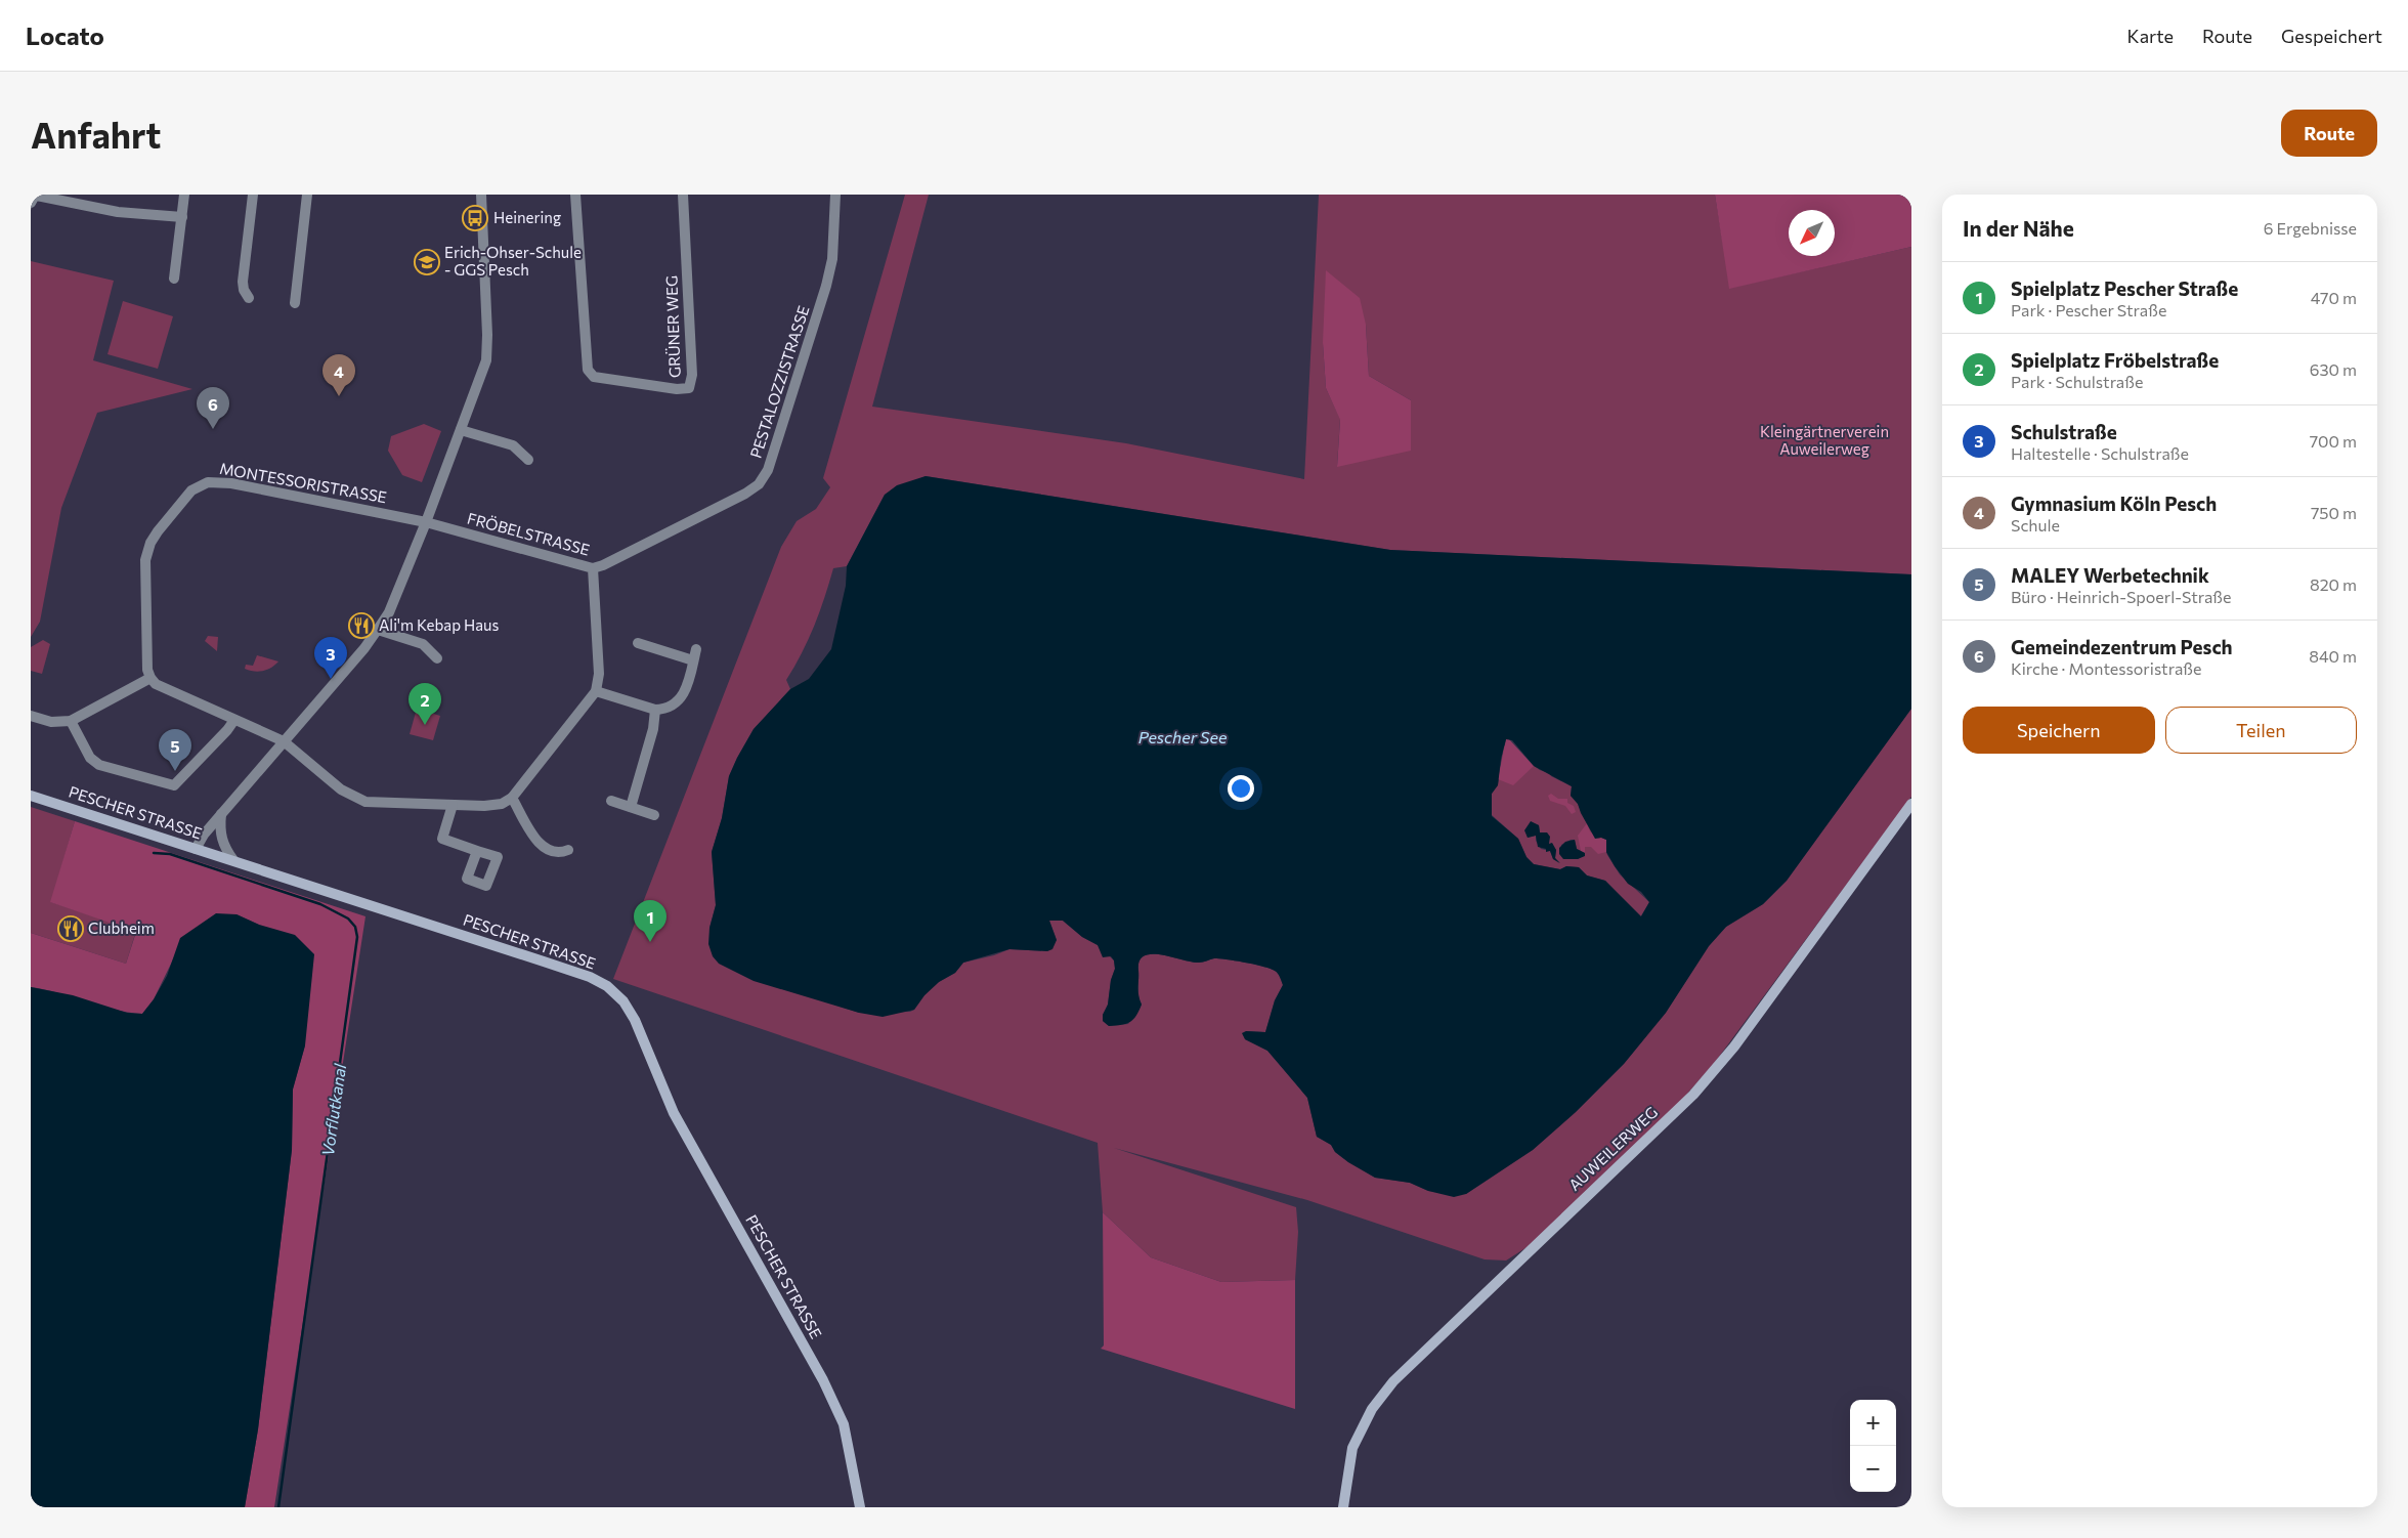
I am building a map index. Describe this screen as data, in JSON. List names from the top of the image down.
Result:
{
  "streets": {
    "street": [
      "GRÜNER WEG",
      "PESTALOZZISTRASSE",
      "MONTESSORISTRASSE",
      "FRÖBELSTRASSE",
      "PESCHER STRASSE",
      "AUWEILERWEG"
    ]
  },
  "crossings": [
    ["PESTALOZZISTRASSE", "FRÖBELSTRASSE"],
    ["MONTESSORISTRASSE", "FRÖBELSTRASSE"]
  ],
  "water": ["Pescher See", "Vorflutkanal"],
  "parks": ["Kleingärtnerverein Auweilerweg"],
  "places": {
    "bus stop": ["Heinering"],
    "school or university": ["Erich-Ohser-Schule - GGS Pesch"],
    "restaurant": ["Ali'm Kebap Haus", "Clubheim"]
  },
  "north": "bottom left",
  "page": {
    "header": "Locato",
    "nav": ["Karte", "Route", "Gespeichert"],
    "buttons": [
      "Route",
      ["Speichern", "Teilen"]
    ],
    "title": "Anfahrt",
    "heading": ["In der Nähe", "6 Ergebnisse"],
    "list": [
      {
        "mark": "1",
        "name": "Spielplatz Pescher Straße",
        "note": "Park · Pescher Straße",
        "value": "470 m"
      },
      {
        "mark": "2",
        "name": "Spielplatz Fröbelstraße",
        "note": "Park · Schulstraße",
        "value": "630 m"
      },
      {
        "mark": "3",
        "name": "Schulstraße",
        "note": "Haltestelle · Schulstraße",
        "value": "700 m"
      },
      {
        "mark": "4",
        "name": "Gymnasium Köln Pesch",
        "note": "Schule",
        "value": "750 m"
      },
      {
        "mark": "5",
        "name": "MALEY Werbetechnik",
        "note": "Büro · Heinrich-Spoerl-Straße",
        "value": "820 m"
      },
      {
        "mark": "6",
        "name": "Gemeindezentrum Pesch",
        "note": "Kirche · Montessoristraße",
        "value": "840 m"
      }
    ],
    "pins": [
      "4",
      "6",
      "3",
      "2",
      "5",
      "1"
    ],
    "map_buttons": ["+", "−"]
  }
}
